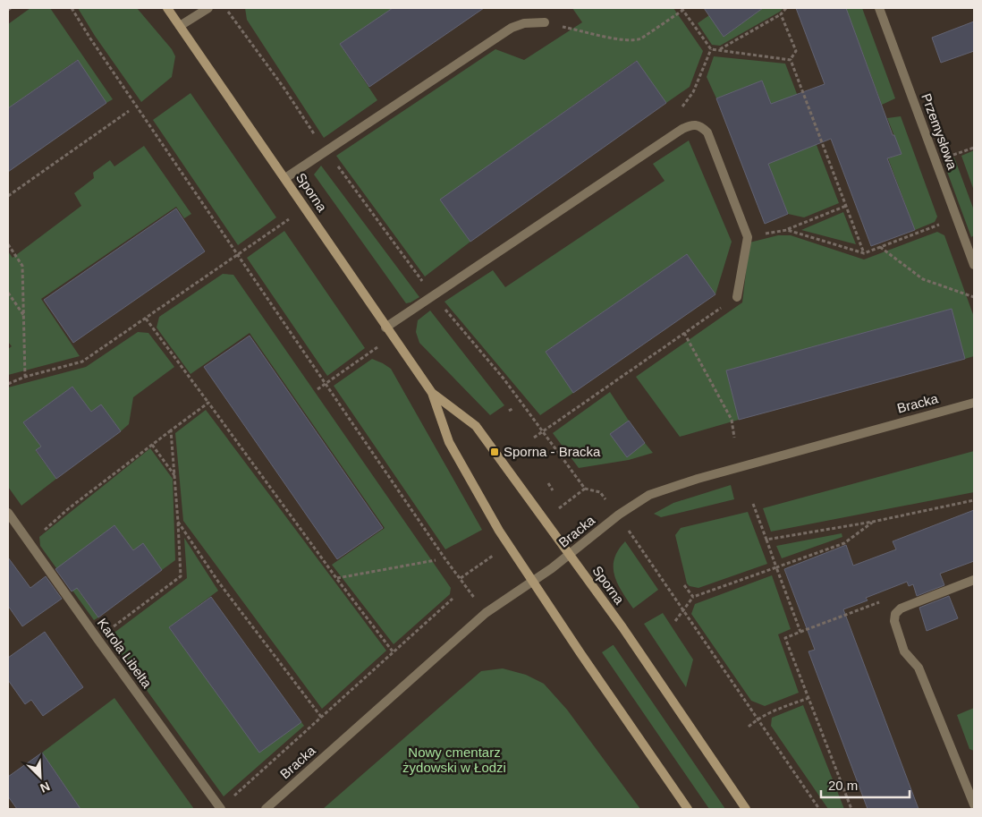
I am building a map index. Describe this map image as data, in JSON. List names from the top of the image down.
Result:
{
  "streets": {
    "street": [
      "Przemysłowa",
      "Sporna",
      "Bracka",
      "Karola Libelta"
    ]
  },
  "crossings": [
    ["Sporna", "Bracka"]
  ],
  "parks": ["Nowy cmentarz żydowski w Łodzi"],
  "places": {
    "transit": ["Sporna - Bracka"]
  },
  "scale_bar": "20 m",
  "north": "bottom right"
}
